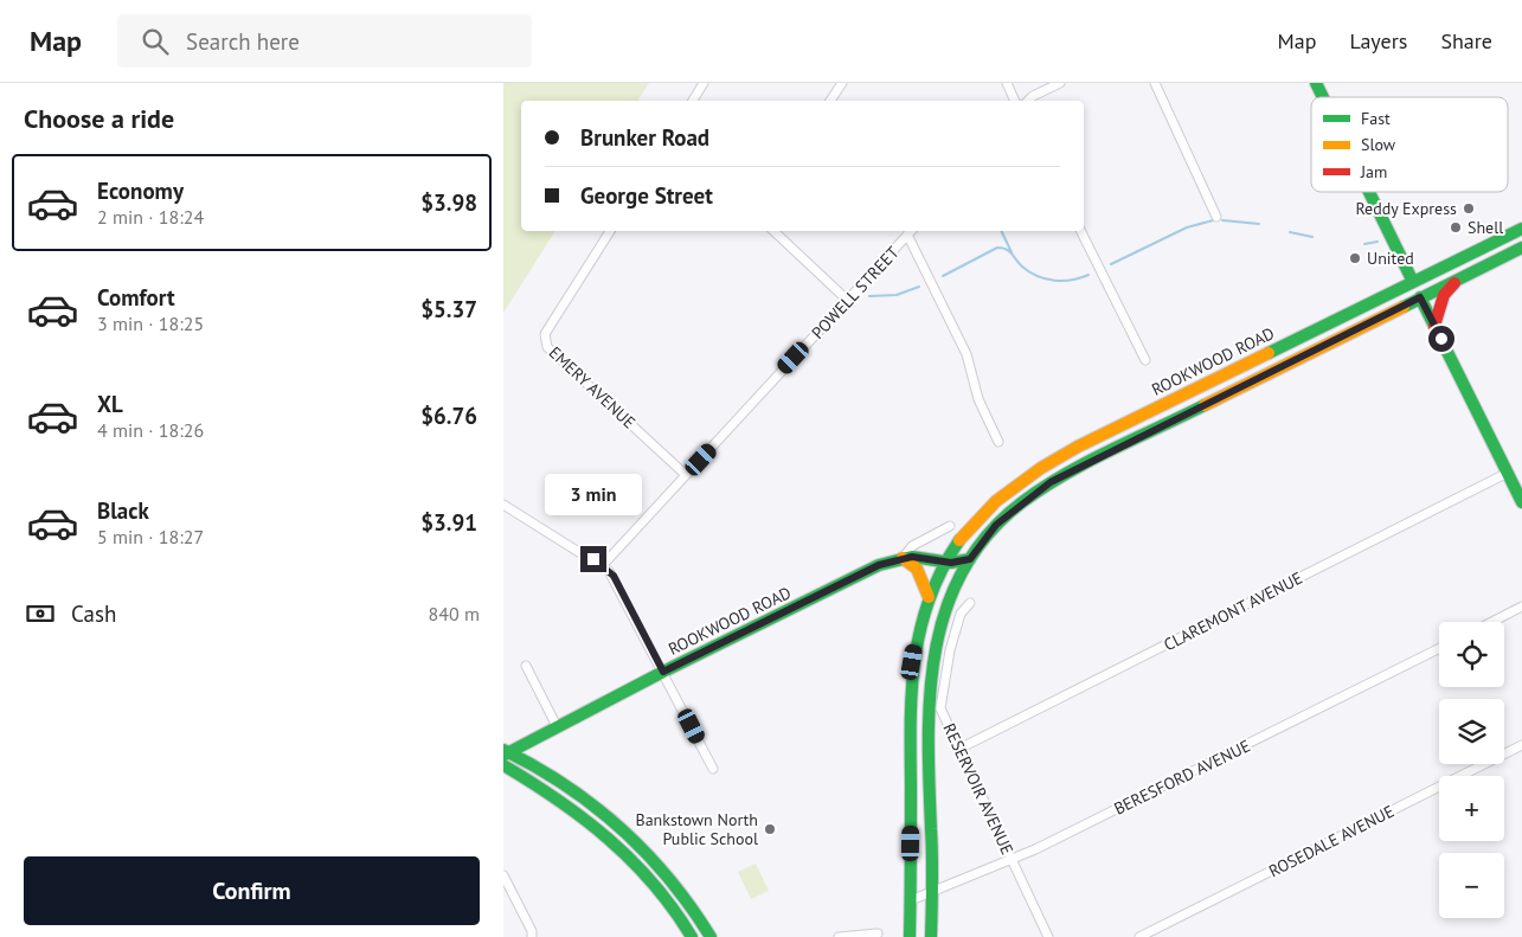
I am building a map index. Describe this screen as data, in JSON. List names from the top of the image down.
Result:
{
  "streets": {
    "main road": ["ROOKWOOD ROAD"],
    "street": [
      "POWELL STREET",
      "EMERY AVENUE",
      "CLAREMONT AVENUE",
      "BERESFORD AVENUE",
      "RESERVOIR AVENUE",
      "ROSEDALE AVENUE"
    ]
  },
  "crossings": [
    ["POWELL STREET", "EMERY AVENUE"],
    ["CLAREMONT AVENUE", "RESERVOIR AVENUE"],
    ["BERESFORD AVENUE", "RESERVOIR AVENUE"]
  ],
  "places": [
    "Reddy Express",
    "Shell",
    "United",
    "Bankstown North Public School"
  ],
  "legend": ["Fast", "Slow", "Jam"],
  "page": {
    "header": "Map",
    "search": "Search here",
    "nav": ["Map", "Layers", "Share"],
    "heading": "Choose a ride",
    "banner": ["Brunker Road", "George Street"],
    "list": [
      {
        "name": "Economy",
        "note": "2 min · 18:24",
        "value": "$3.98"
      },
      {
        "name": "Comfort",
        "note": "3 min · 18:25",
        "value": "$5.37"
      },
      {
        "name": "XL",
        "note": "4 min · 18:26",
        "value": "$6.76"
      },
      {
        "name": "Black",
        "note": "5 min · 18:27",
        "value": "$3.91"
      }
    ],
    "bubble": "3 min",
    "pay": ["Cash", "840 m"],
    "map_buttons": ["+", "−"],
    "buttons": "Confirm"
  }
}
